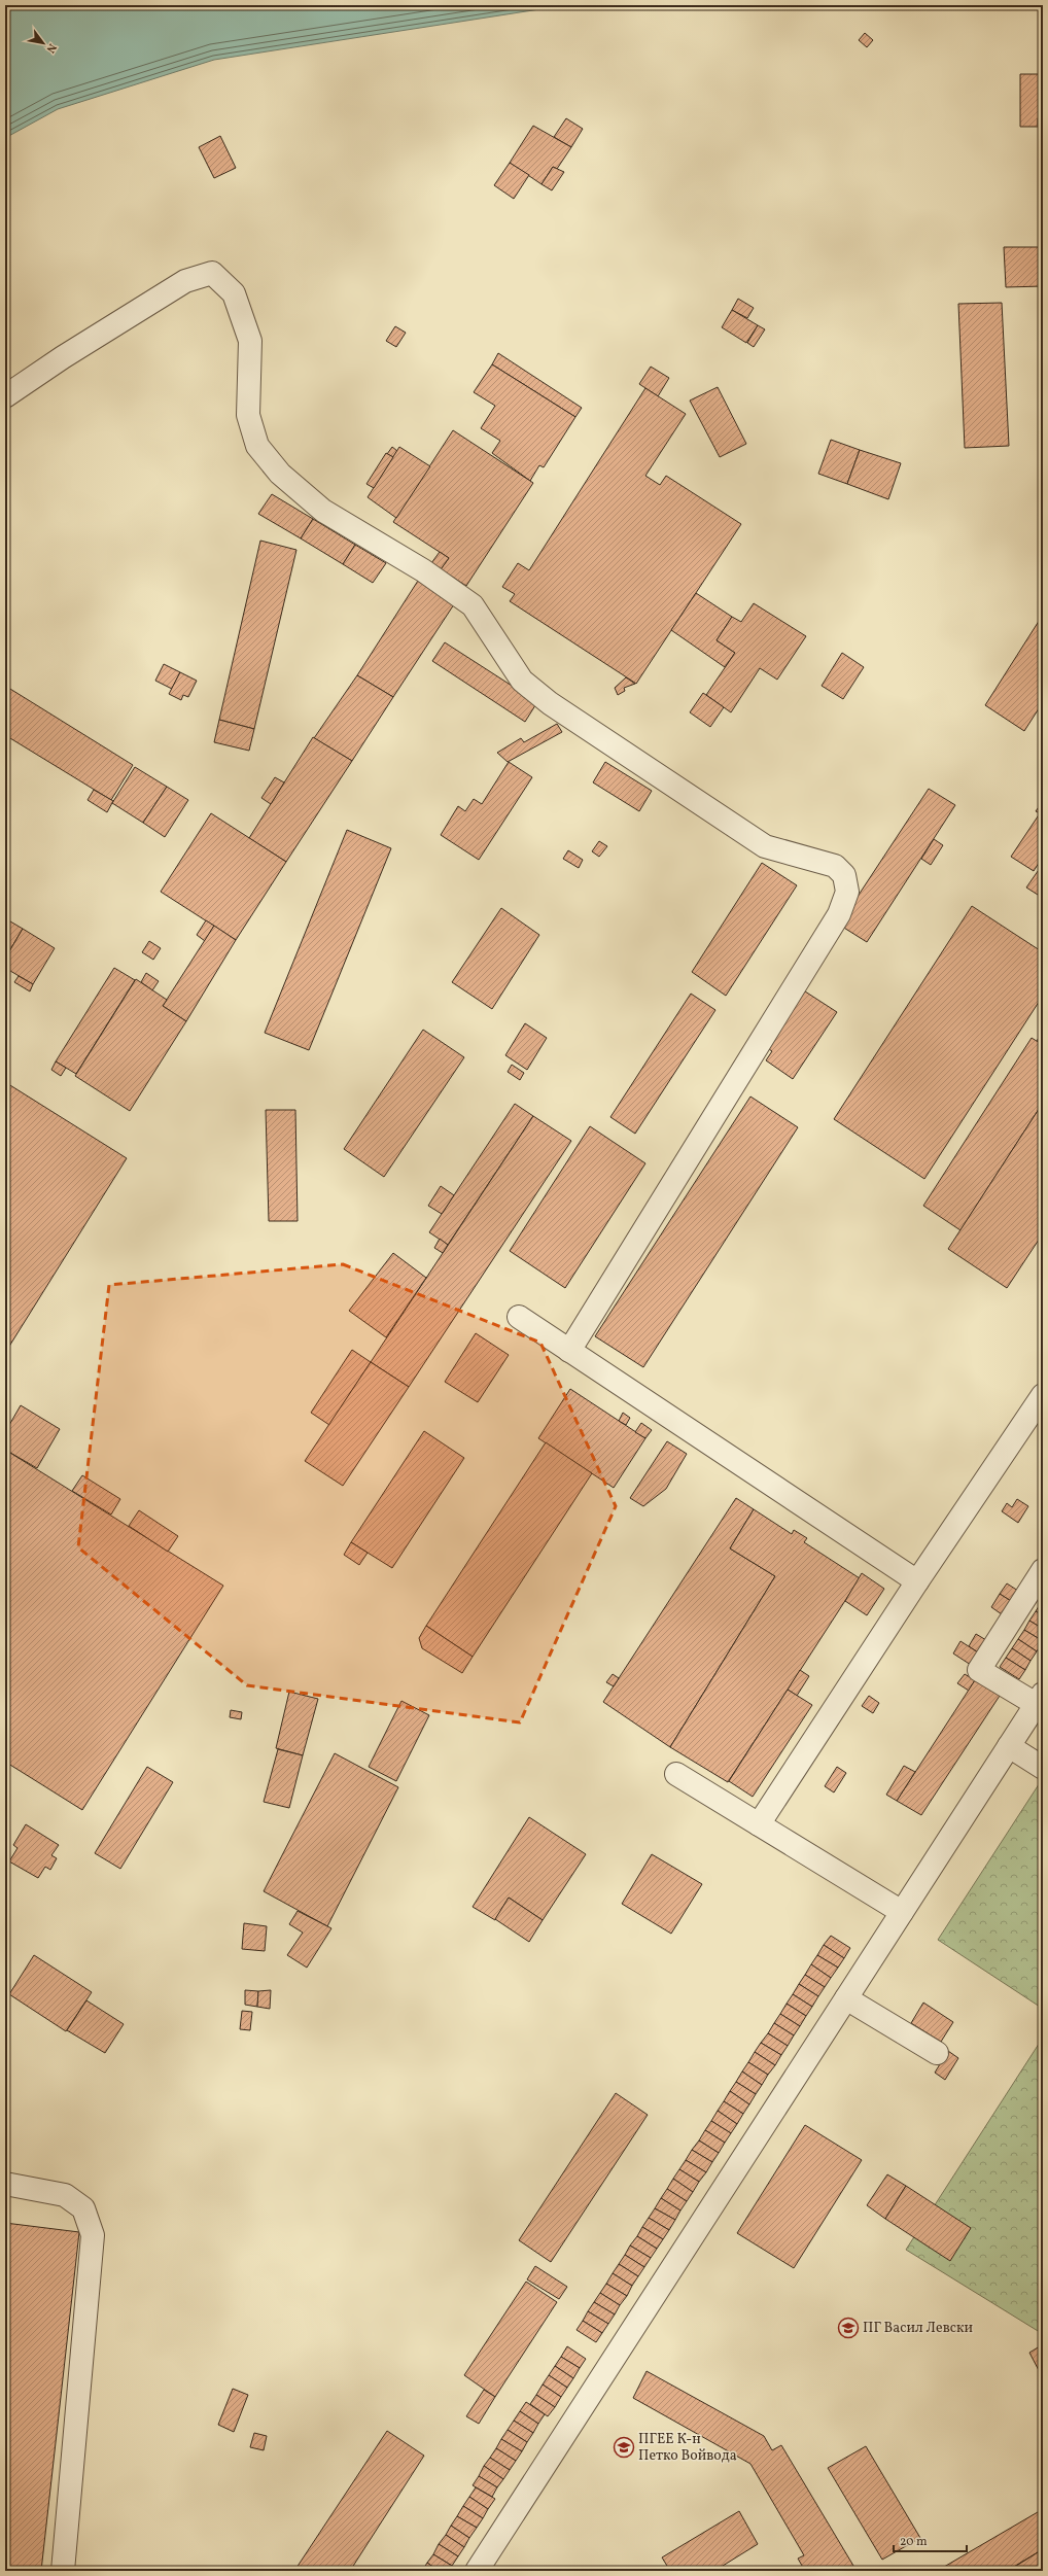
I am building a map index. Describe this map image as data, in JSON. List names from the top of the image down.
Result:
{
  "places": {
    "school or university": ["ПГ Васил Левски", "ПГЕЕ К-н Петко Войвода"]
  },
  "scale_bar": "20 m",
  "north": "bottom right"
}
